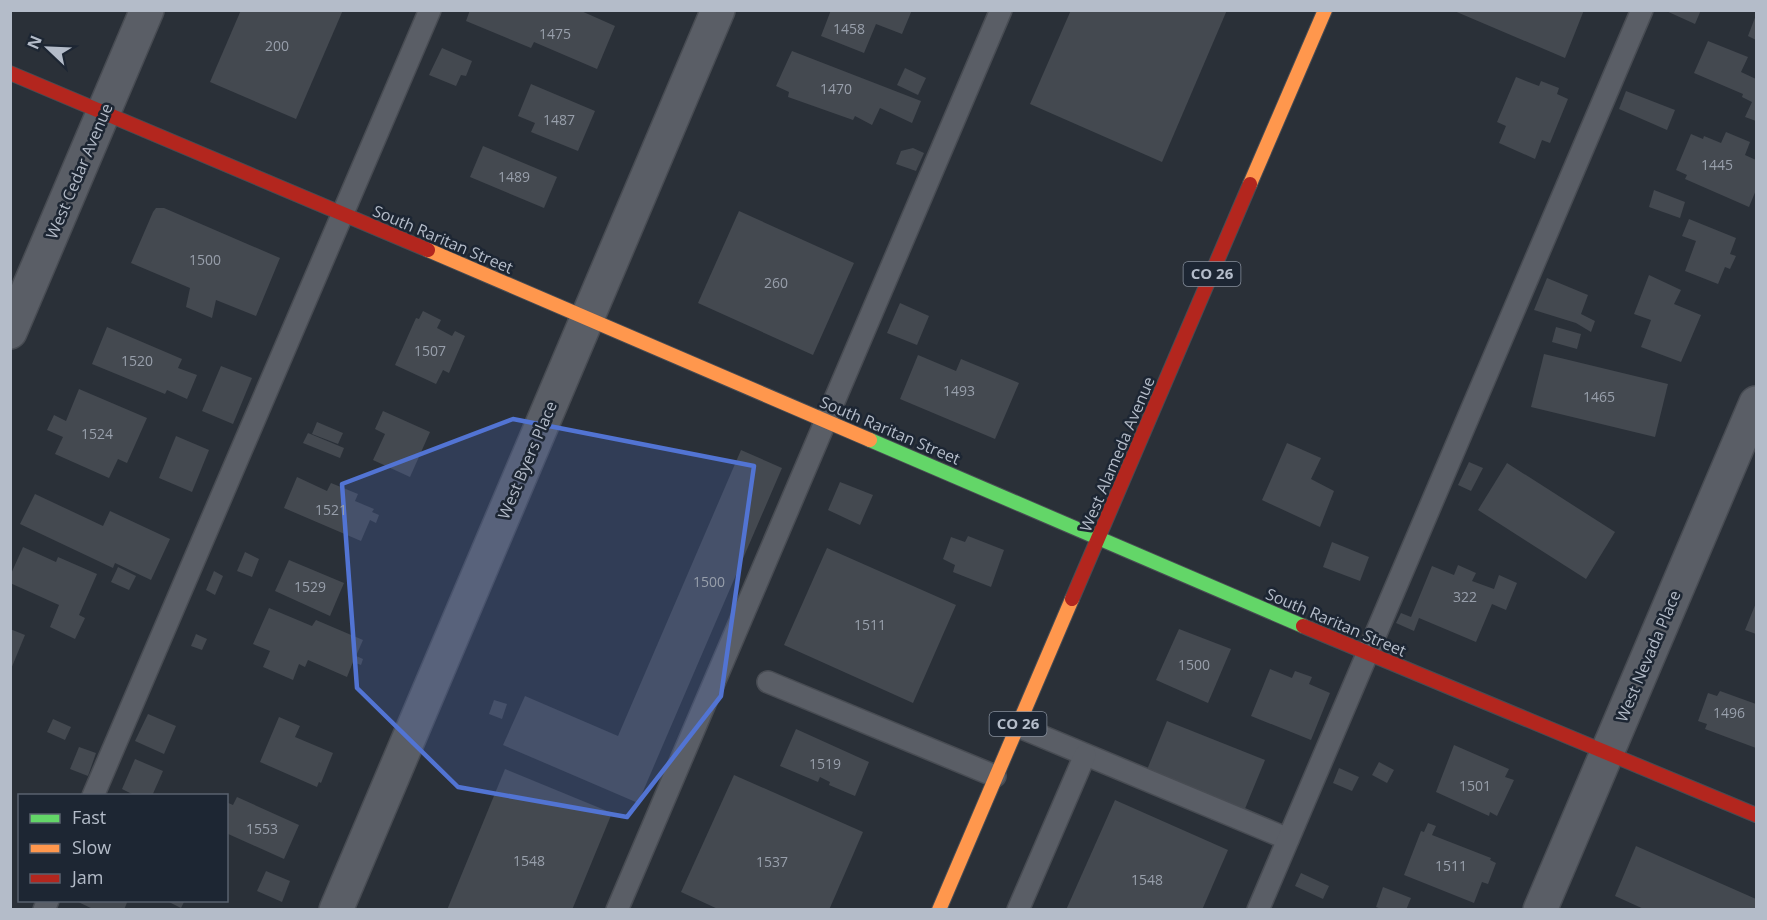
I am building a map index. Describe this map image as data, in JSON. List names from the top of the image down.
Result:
{
  "streets": {
    "street": [
      "West Cedar Avenue",
      "South Raritan Street",
      "CO 26",
      "West Alameda Avenue",
      "West Byers Place",
      "West Nevada Place"
    ]
  },
  "crossings": [
    ["West Cedar Avenue", "South Raritan Street"],
    ["South Raritan Street", "West Alameda Avenue"],
    ["South Raritan Street", "West Byers Place"],
    ["South Raritan Street", "West Nevada Place"]
  ],
  "house_numbers": [
    "1458",
    "1475",
    "200",
    "1470",
    "1487",
    "1445",
    "1489",
    "1500",
    "260",
    "1507",
    "1520",
    "1493",
    "1465",
    "1524",
    "1521",
    "1500",
    "1529",
    "322",
    "1511",
    "1500",
    "1496",
    "1519",
    "1501",
    "1553",
    "1548",
    "1537",
    "1511",
    "1548"
  ],
  "legend": ["Fast", "Slow", "Jam"],
  "north": "top left"
}
